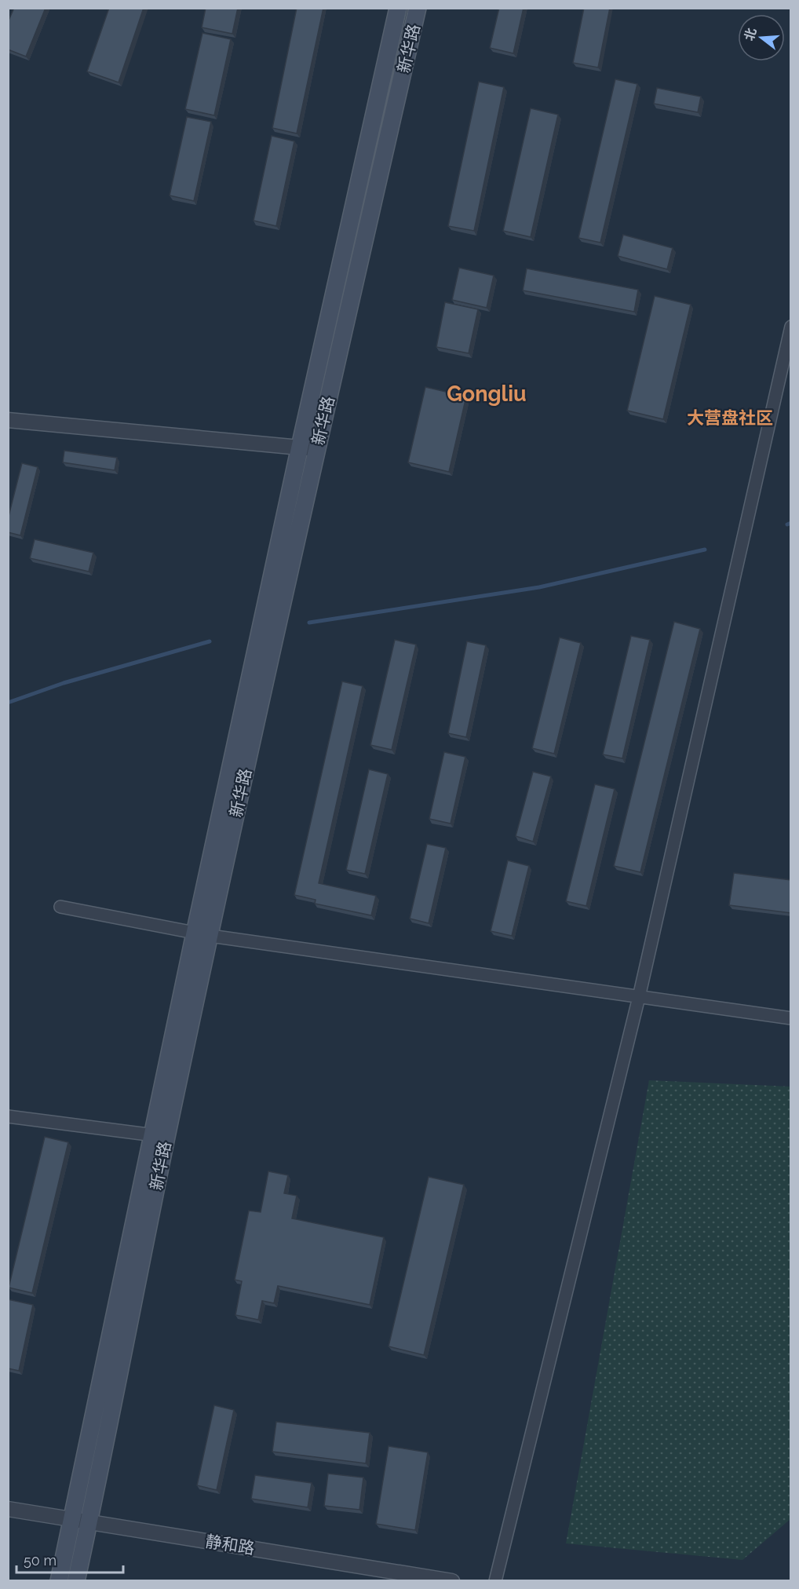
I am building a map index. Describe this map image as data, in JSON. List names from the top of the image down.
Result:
{
  "streets": {
    "main road": ["新华路"],
    "street": ["静和路"]
  },
  "crossings": [
    ["新华路", "静和路"]
  ],
  "districts": ["Gongliu", "大营盘社区"],
  "scale_bar": "50 m",
  "north": "left"
}
